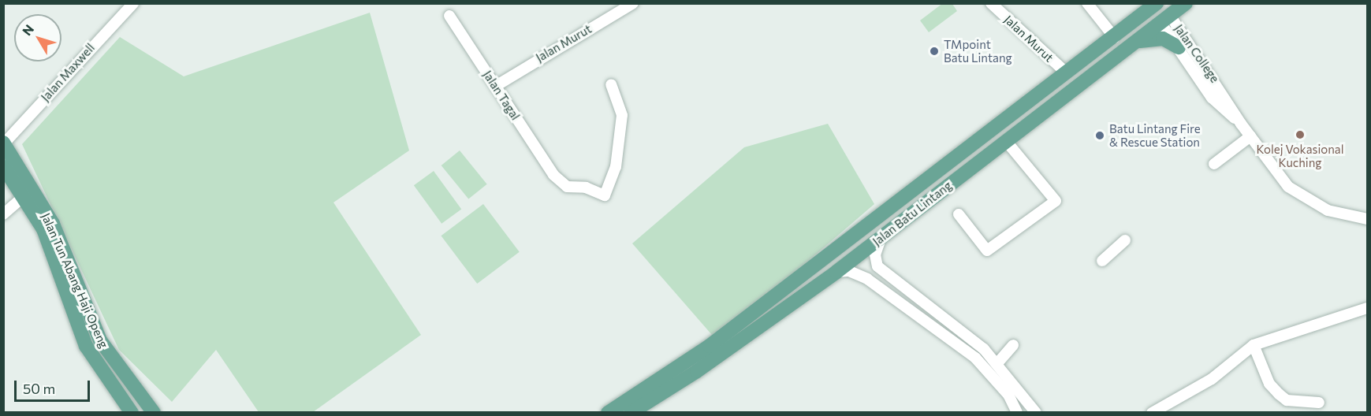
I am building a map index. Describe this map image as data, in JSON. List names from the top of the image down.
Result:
{
  "streets": {
    "main road": ["Jalan Batu Lintang", "Jalan Tun Abang Haji Openg"],
    "street": [
      "Jalan Murut",
      "Jalan College",
      "Jalan Maxwell",
      "Jalan Tagal"
    ]
  },
  "crossings": [
    ["Jalan Murut", "Jalan Tagal"],
    ["Jalan Murut", "Jalan Batu Lintang"],
    ["Jalan College", "Jalan Batu Lintang"],
    ["Jalan Maxwell", "Jalan Tun Abang Haji Openg"]
  ],
  "places": ["TMpoint Batu Lintang", "Kolej Vokasional Kuching", "Batu Lintang Fire & Rescue Station"],
  "scale_bar": "50 m",
  "north": "top left"
}
